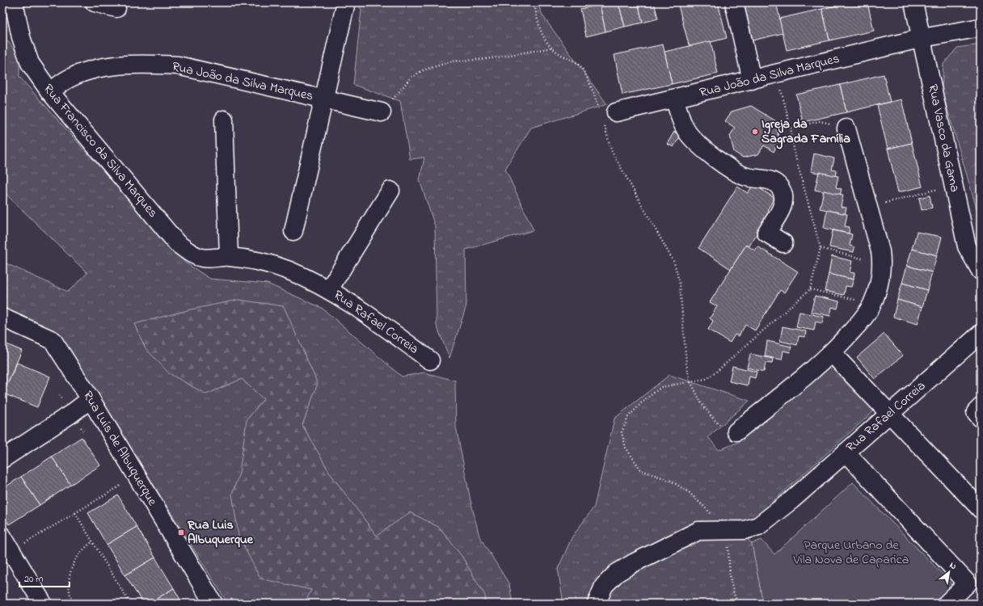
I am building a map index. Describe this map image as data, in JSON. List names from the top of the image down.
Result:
{
  "streets": {
    "street": [
      "Rua João da Silva Marques",
      "Rua Vasco da Gama",
      "Rua Francisco da Silva Marques",
      "Rua Rafael Correia",
      "Rua Luís de Albuquerque"
    ]
  },
  "crossings": [
    ["Rua João da Silva Marques", "Rua Vasco da Gama"],
    ["Rua João da Silva Marques", "Rua Francisco da Silva Marques"],
    ["Rua Francisco da Silva Marques", "Rua Rafael Correia"]
  ],
  "parks": ["Parque Urbano de Vila Nova de Caparica"],
  "places": {
    "other": ["Igreja da Sagrada Família"],
    "transit": ["Rua Luis Albuquerque"]
  },
  "scale_bar": "20 m",
  "north": "top right"
}
